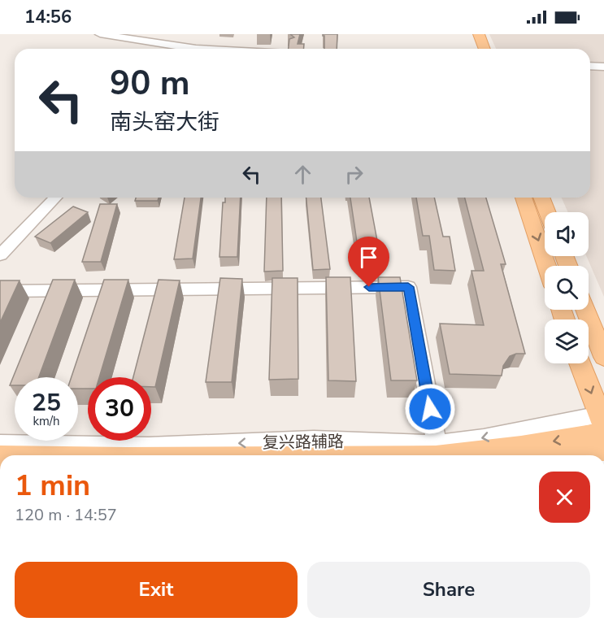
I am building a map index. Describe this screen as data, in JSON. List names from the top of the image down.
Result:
{
  "streets": {
    "street": ["复兴路辅路"]
  },
  "one_way": ["复兴路辅路"],
  "page": {
    "status": "14:56",
    "turn": ["90 m", "南头窑大街"],
    "speed": "25 km/h",
    "limit": "30",
    "heading": ["1 min", "120 m · 14:57"],
    "buttons": ["Exit", "Share"]
  }
}
